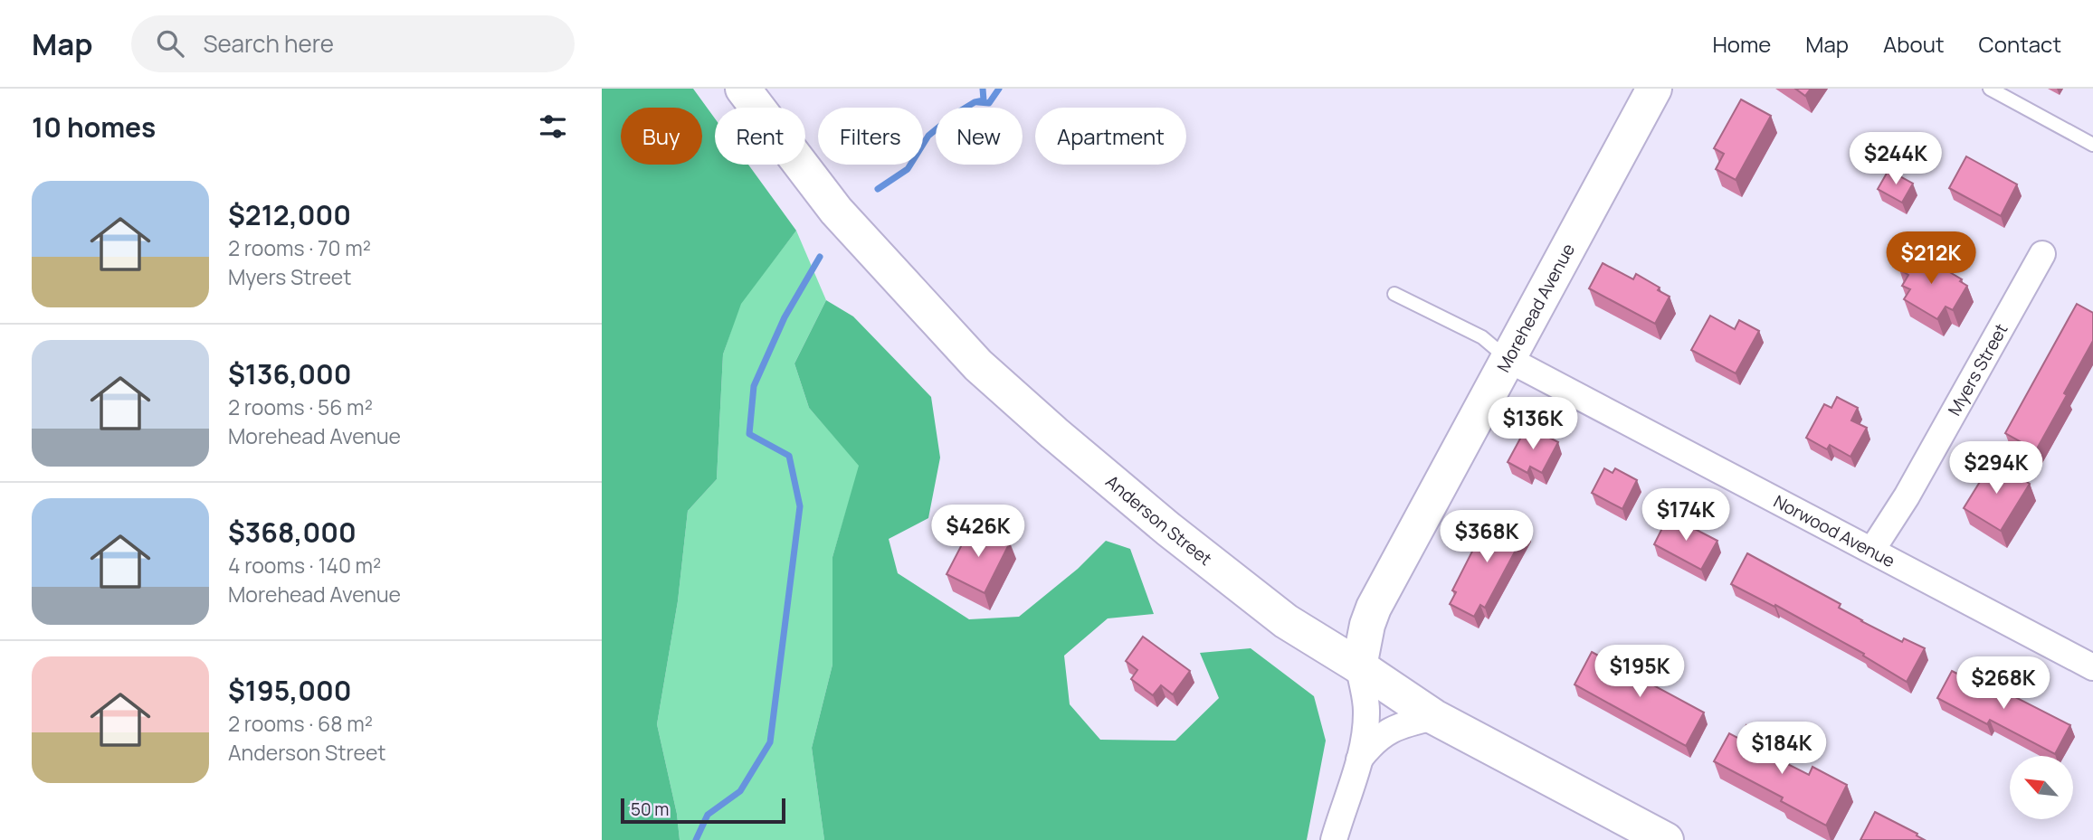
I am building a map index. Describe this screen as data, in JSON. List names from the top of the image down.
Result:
{
  "streets": {
    "street": [
      "Morehead Avenue",
      "Myers Street",
      "Anderson Street",
      "Norwood Avenue"
    ]
  },
  "crossings": [
    ["Morehead Avenue", "Anderson Street"],
    ["Morehead Avenue", "Norwood Avenue"],
    ["Myers Street", "Norwood Avenue"]
  ],
  "scale_bar": "50 m",
  "north": "top left",
  "page": {
    "header": "Map",
    "search": "Search here",
    "nav": [
      "Home",
      "Map",
      "About",
      "Contact"
    ],
    "heading": "10 homes",
    "chip": [
      "Buy",
      "Rent",
      "Filters",
      "New",
      "Apartment"
    ],
    "price": [
      "$244K",
      "$212K",
      "$136K",
      "$294K",
      "$174K",
      "$426K",
      "$368K",
      "$195K",
      "$268K",
      "$184K"
    ],
    "list": [
      {
        "name": "$212,000",
        "note": "2 rooms · 70 m² · Myers Street"
      },
      {
        "name": "$136,000",
        "note": "2 rooms · 56 m² · Morehead Avenue"
      },
      {
        "name": "$368,000",
        "note": "4 rooms · 140 m² · Morehead Avenue"
      },
      {
        "name": "$195,000",
        "note": "2 rooms · 68 m² · Anderson Street"
      }
    ],
    "scale": "50 m"
  }
}
